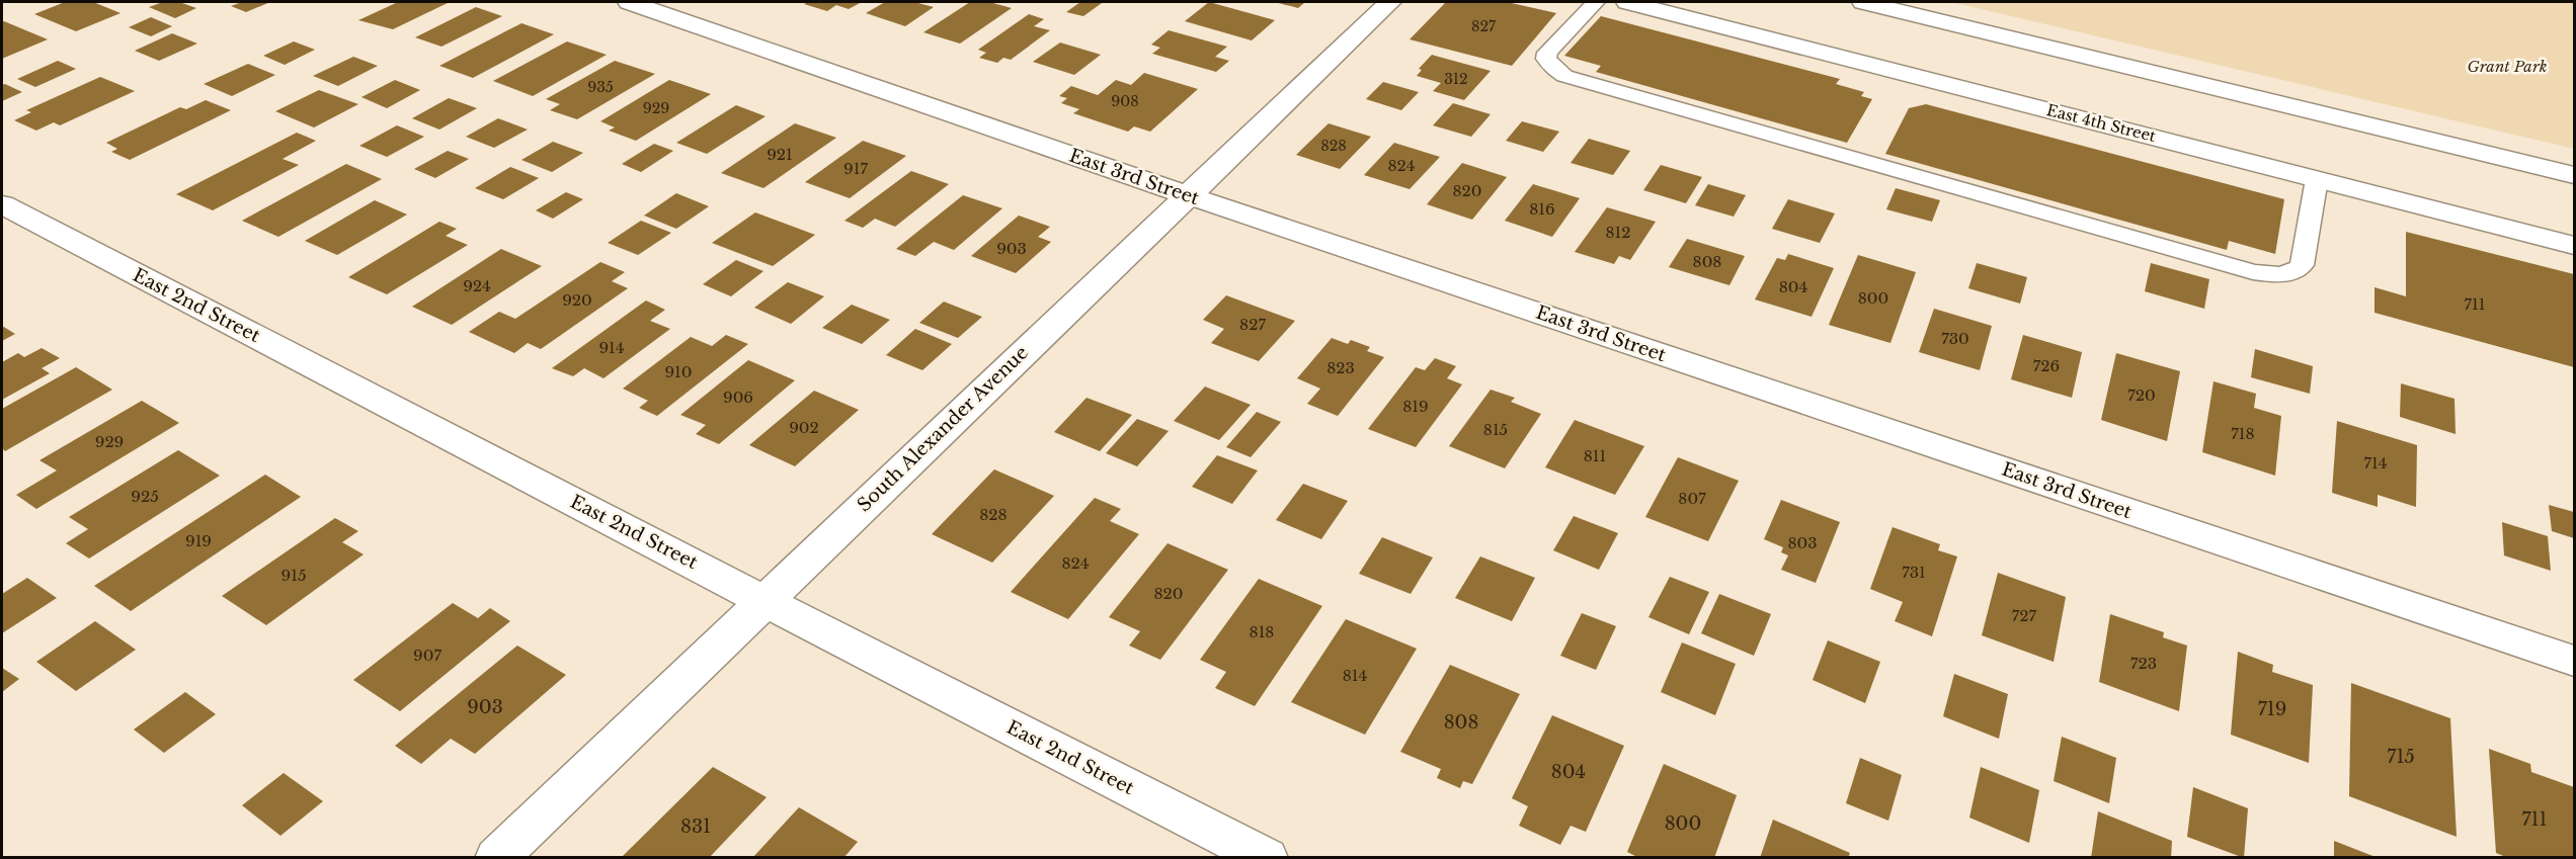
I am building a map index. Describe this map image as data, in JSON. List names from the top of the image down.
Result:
{
  "streets": {
    "street": [
      "East 4th Street",
      "East 3rd Street",
      "East 2nd Street",
      "South Alexander Avenue"
    ]
  },
  "crossings": [
    ["East 3rd Street", "South Alexander Avenue"],
    ["East 2nd Street", "South Alexander Avenue"]
  ],
  "parks": ["Grant Park"],
  "house_numbers": [
    "827",
    "312",
    "935",
    "908",
    "929",
    "828",
    "921",
    "824",
    "917",
    "820",
    "816",
    "812",
    "903",
    "808",
    "924",
    "804",
    "800",
    "920",
    "711",
    "827",
    "730",
    "914",
    "726",
    "823",
    "910",
    "720",
    "906",
    "819",
    "902",
    "815",
    "718",
    "929",
    "811",
    "714",
    "925",
    "807",
    "828",
    "919",
    "803",
    "824",
    "731",
    "915",
    "820",
    "727",
    "818",
    "907",
    "723",
    "814",
    "903",
    "719",
    "808",
    "715",
    "804",
    "711",
    "800",
    "831"
  ]
}
